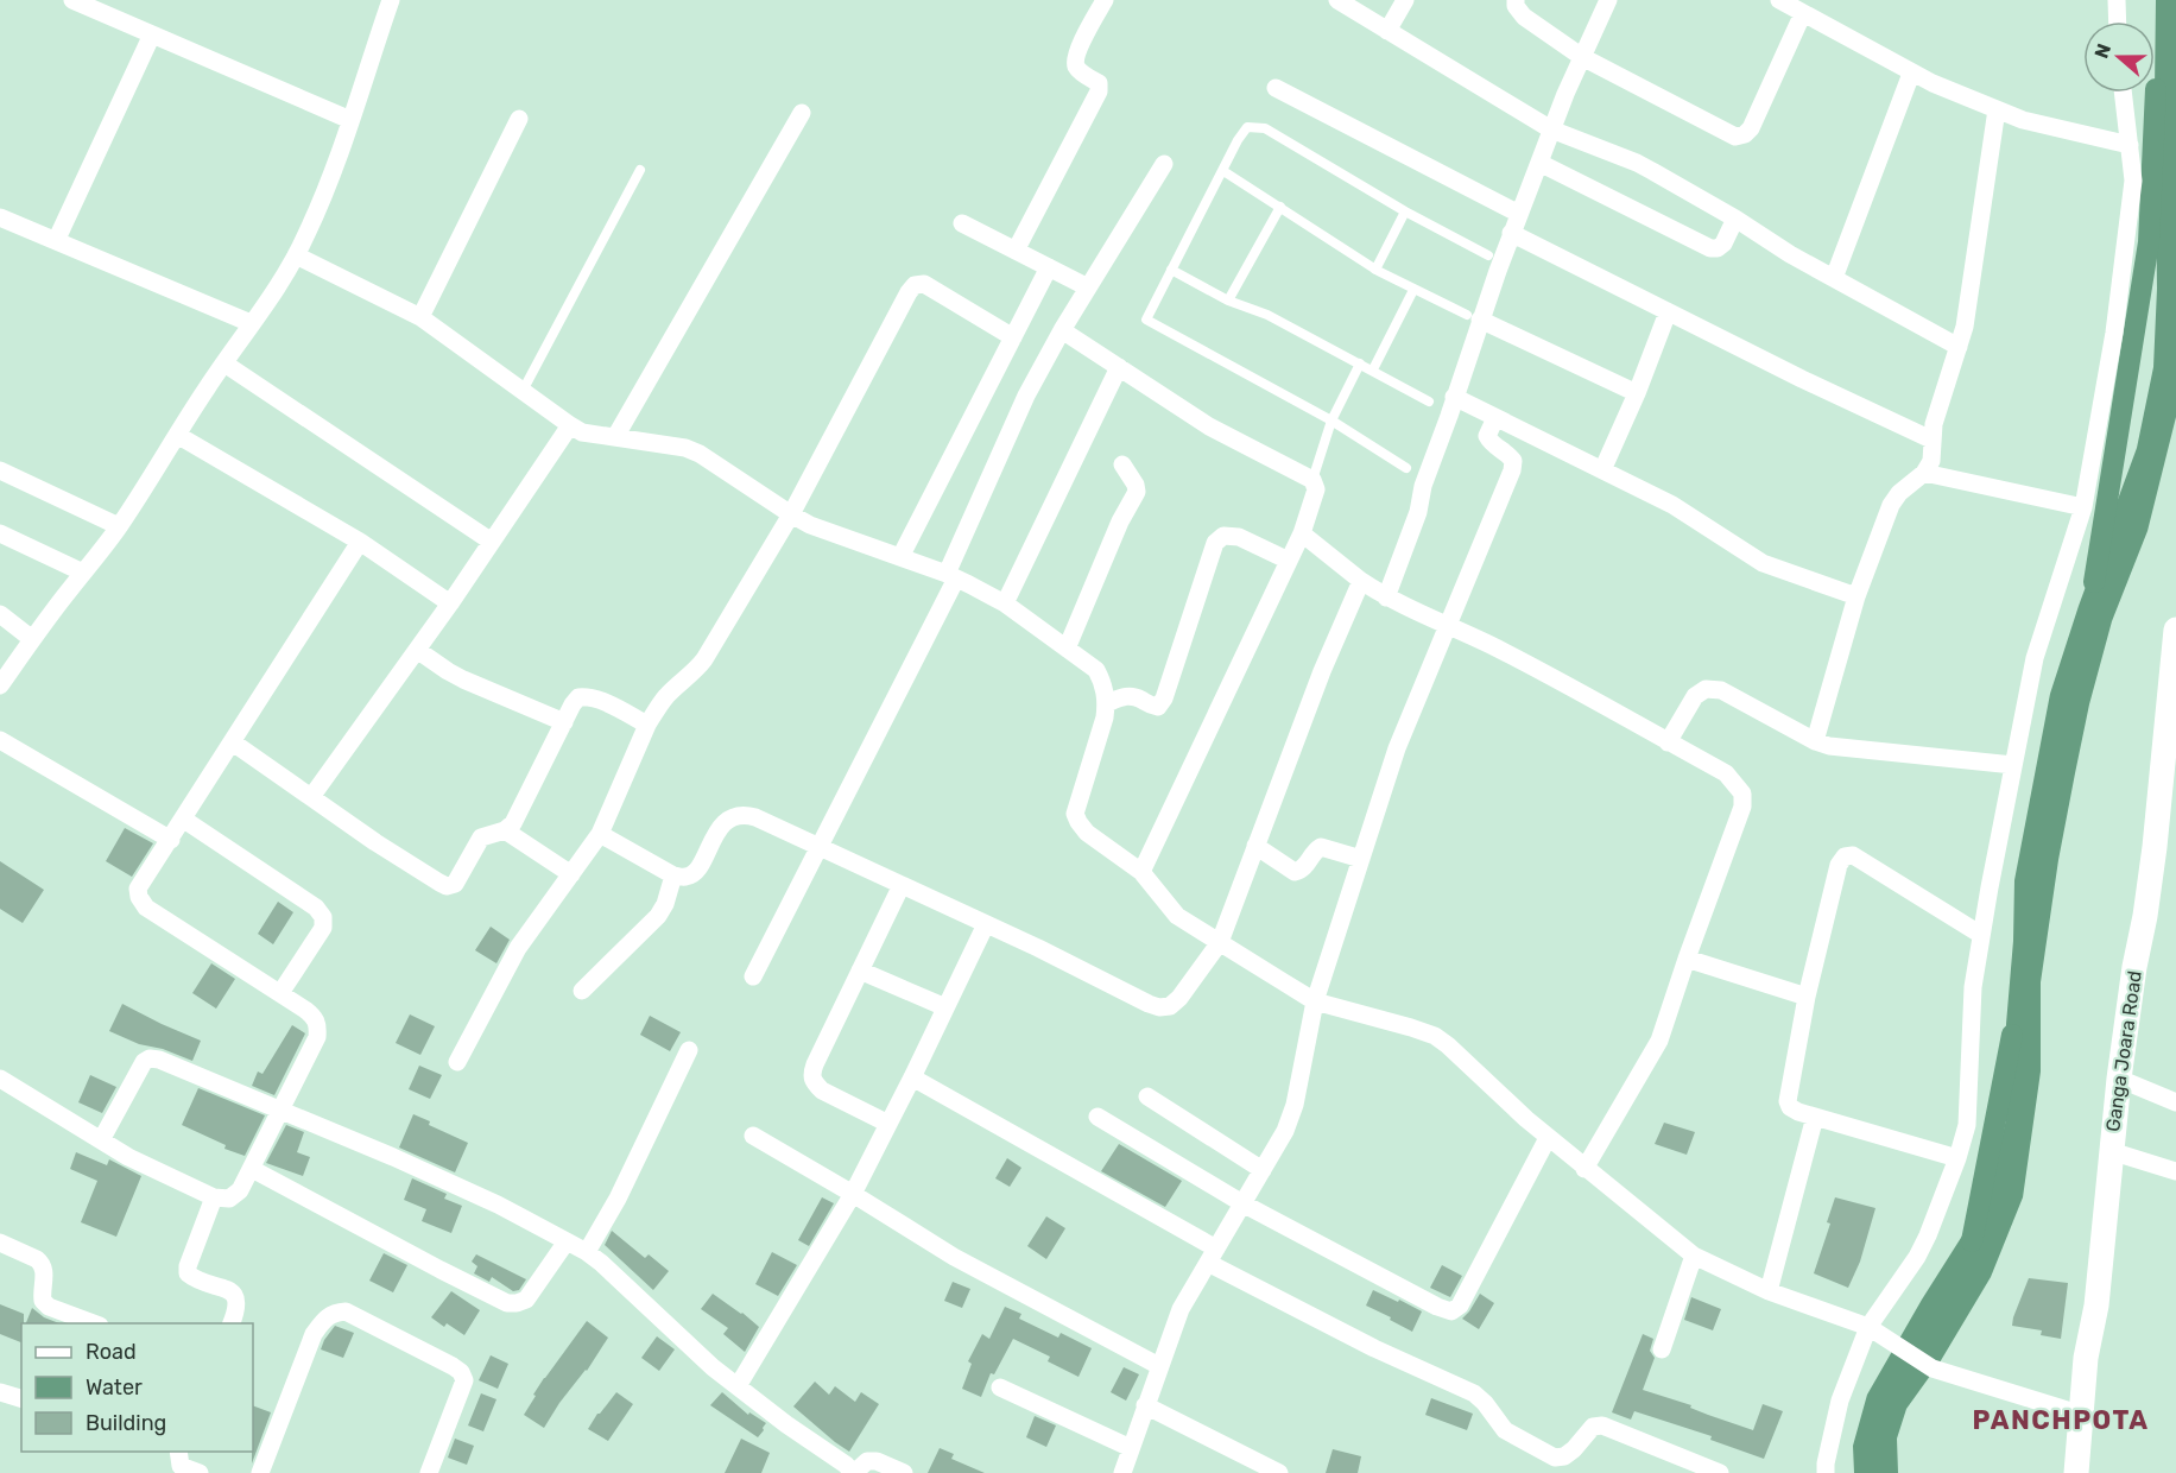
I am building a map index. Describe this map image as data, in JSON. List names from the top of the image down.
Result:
{
  "streets": {
    "main road": ["Ganga Joara Road"]
  },
  "districts": ["PANCHPOTA"],
  "legend": ["Road", "Water", "Building"],
  "north": "left"
}
